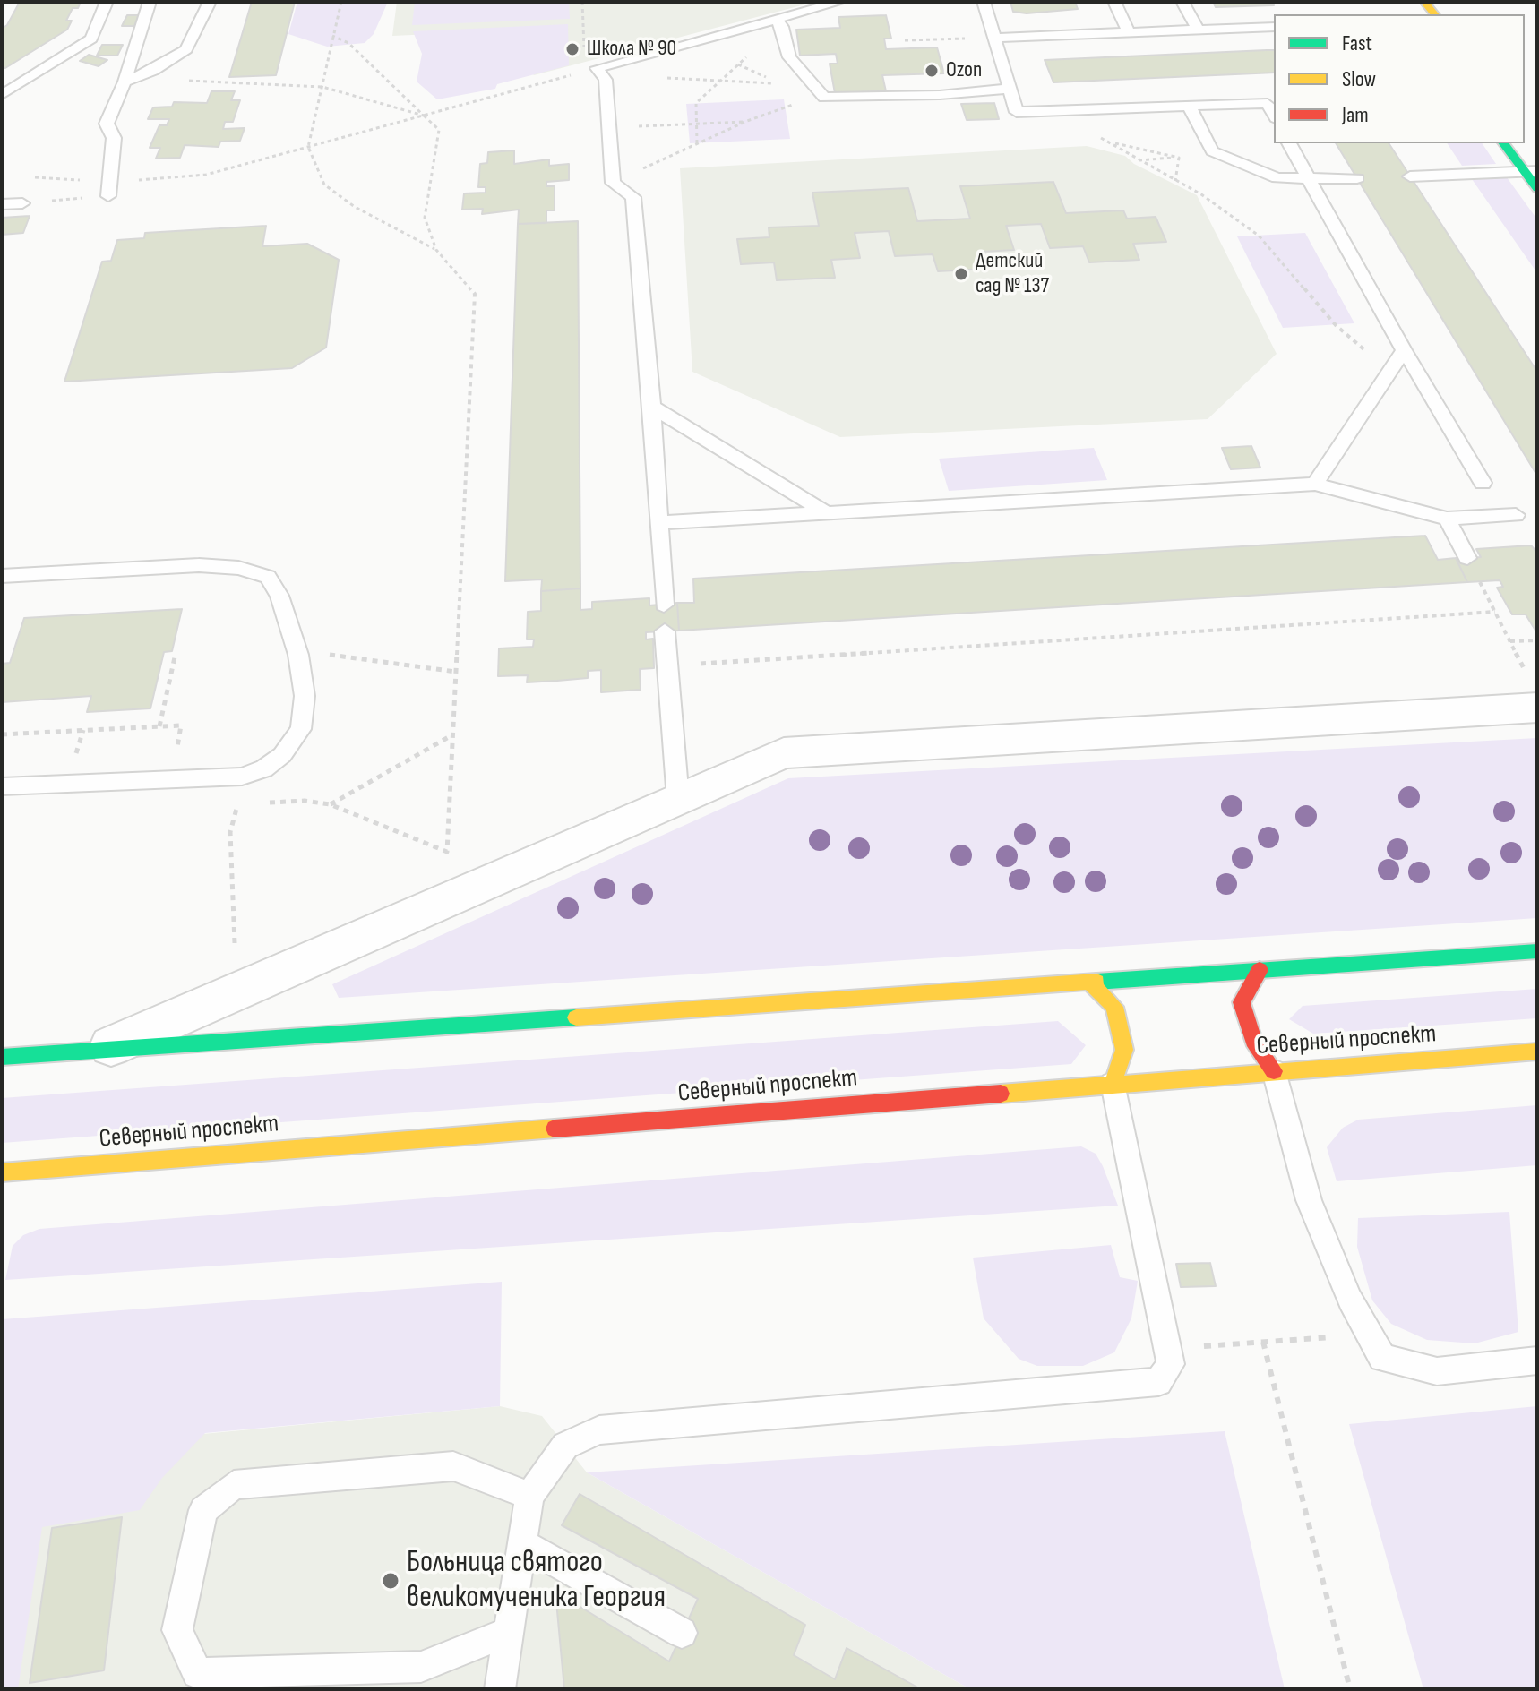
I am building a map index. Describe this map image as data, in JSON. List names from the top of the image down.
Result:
{
  "streets": {
    "main road": ["Северный проспект"]
  },
  "places": [
    "Школа № 90",
    "Ozon",
    "Детский сад № 137",
    "Больница святого великомученика Георгия"
  ],
  "legend": ["Fast", "Slow", "Jam"]
}
